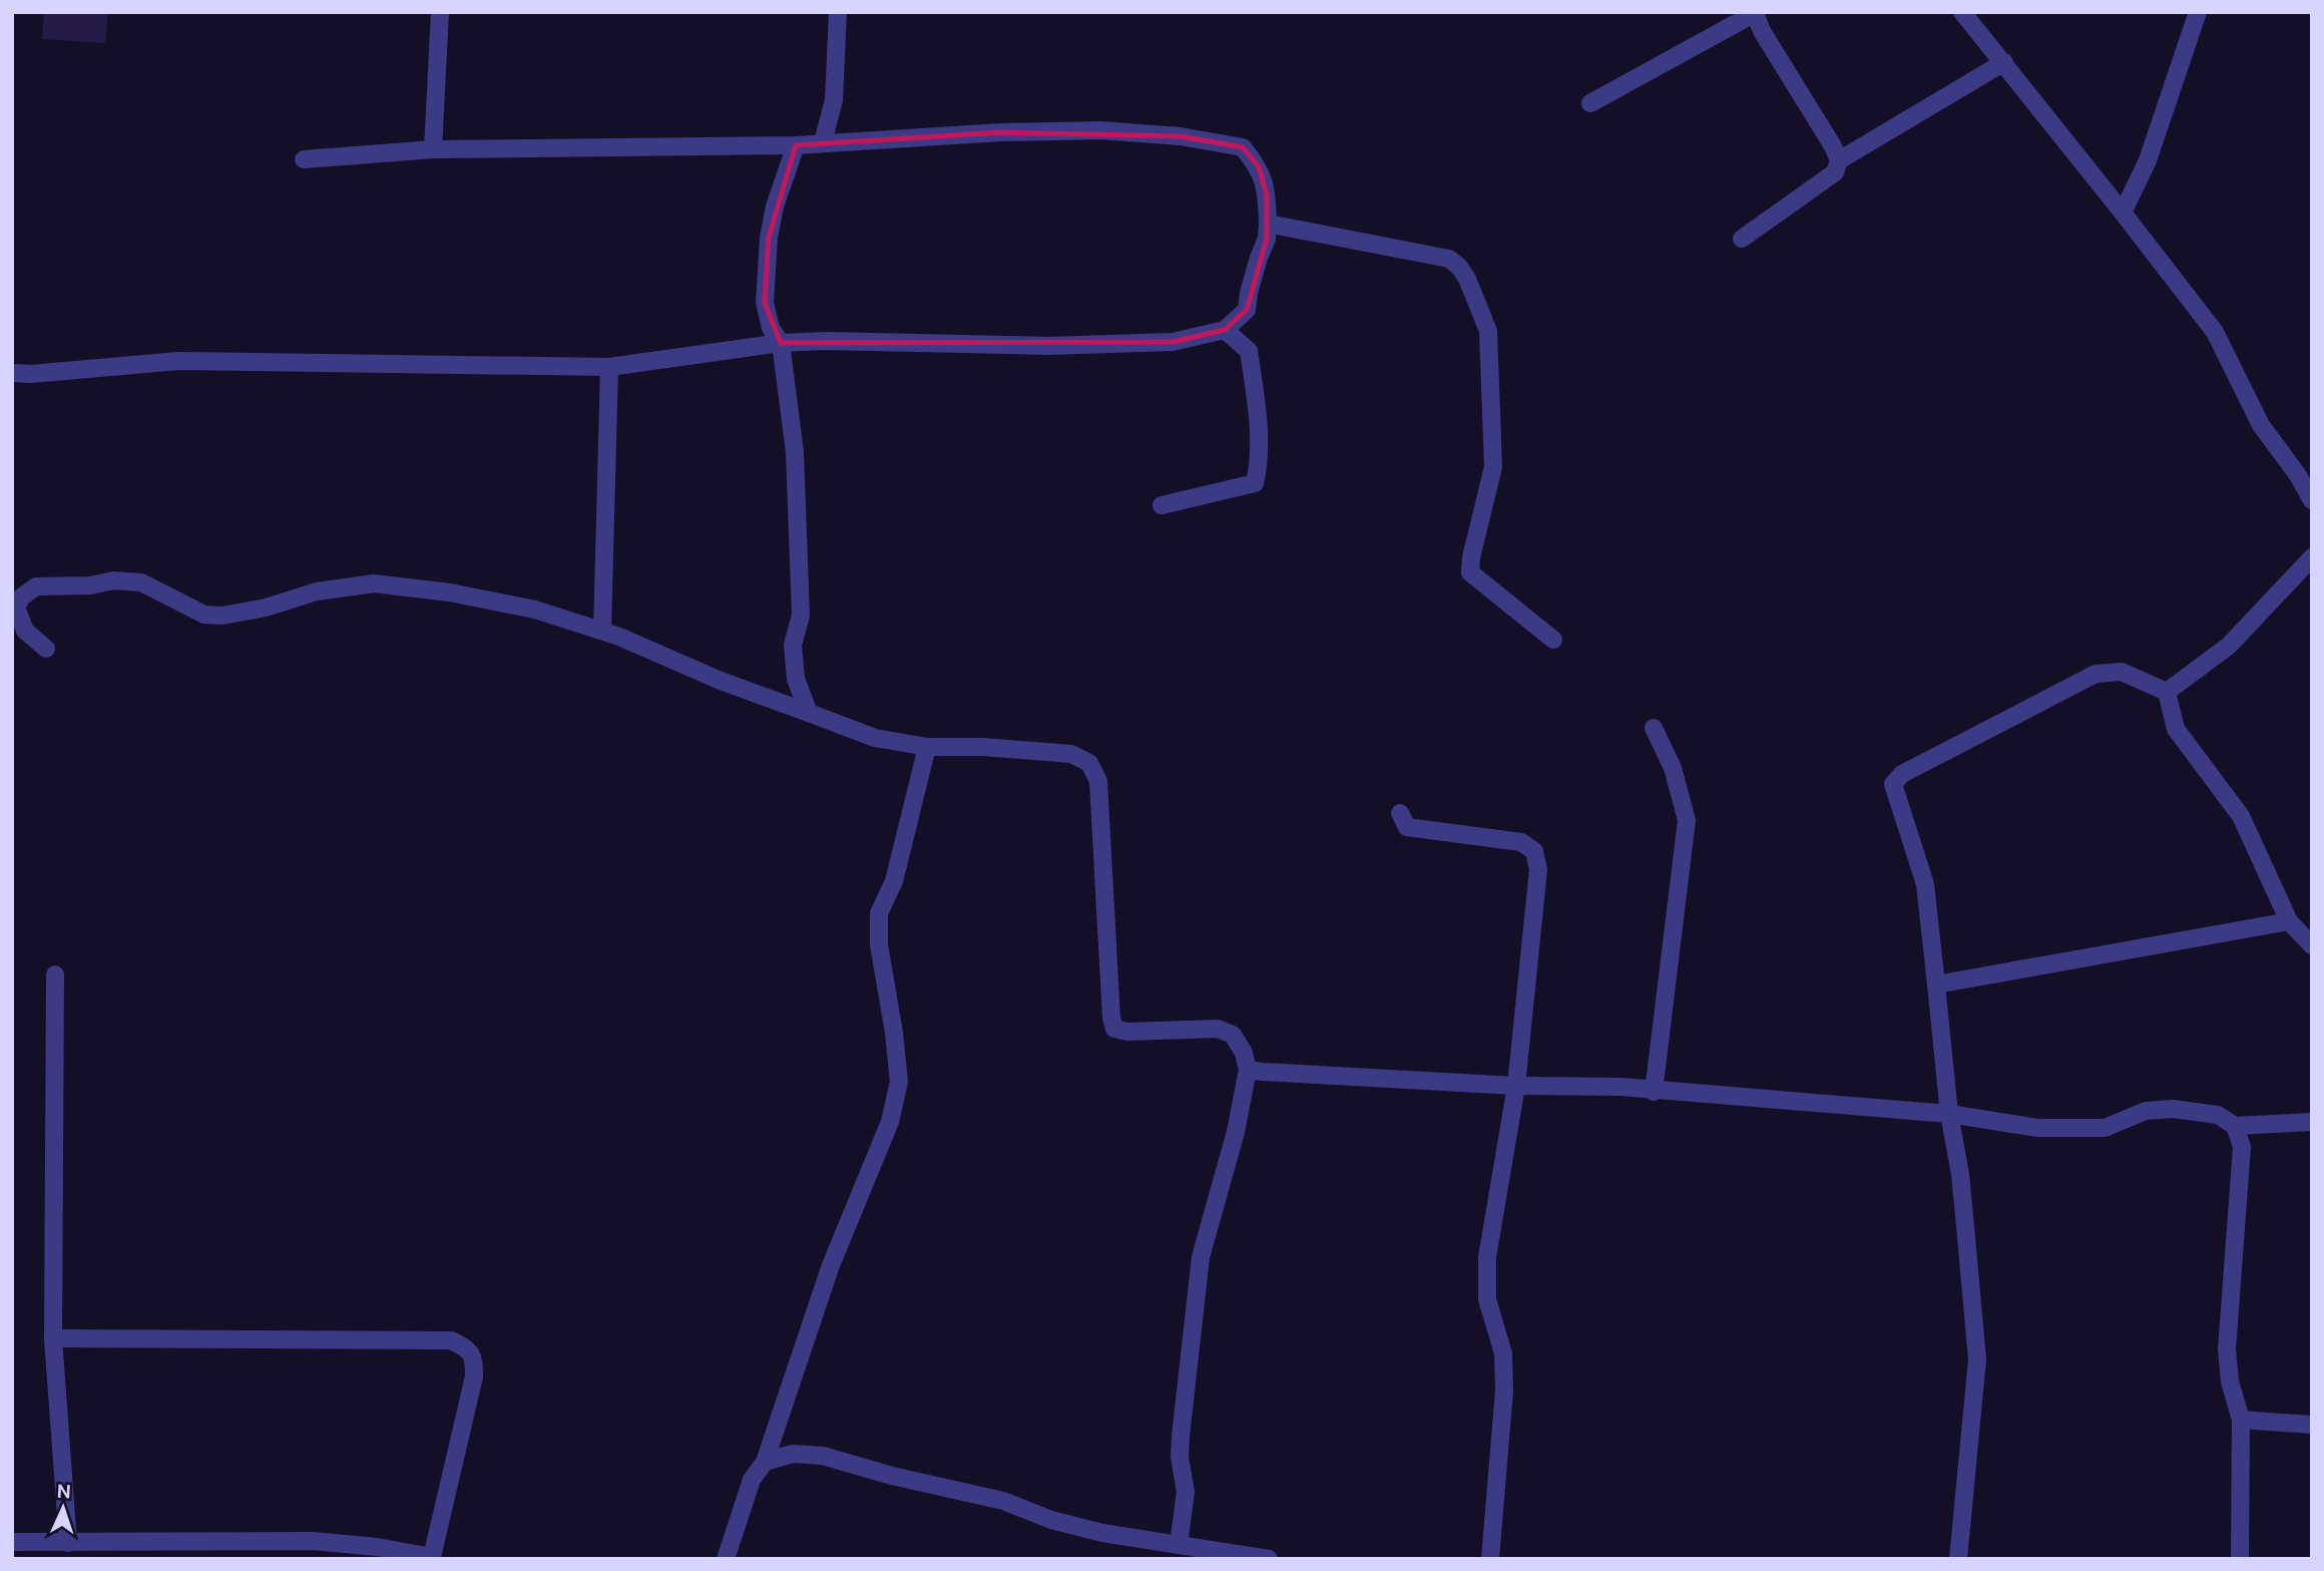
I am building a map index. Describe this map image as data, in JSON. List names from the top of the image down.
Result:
{
  "north": "top"
}
